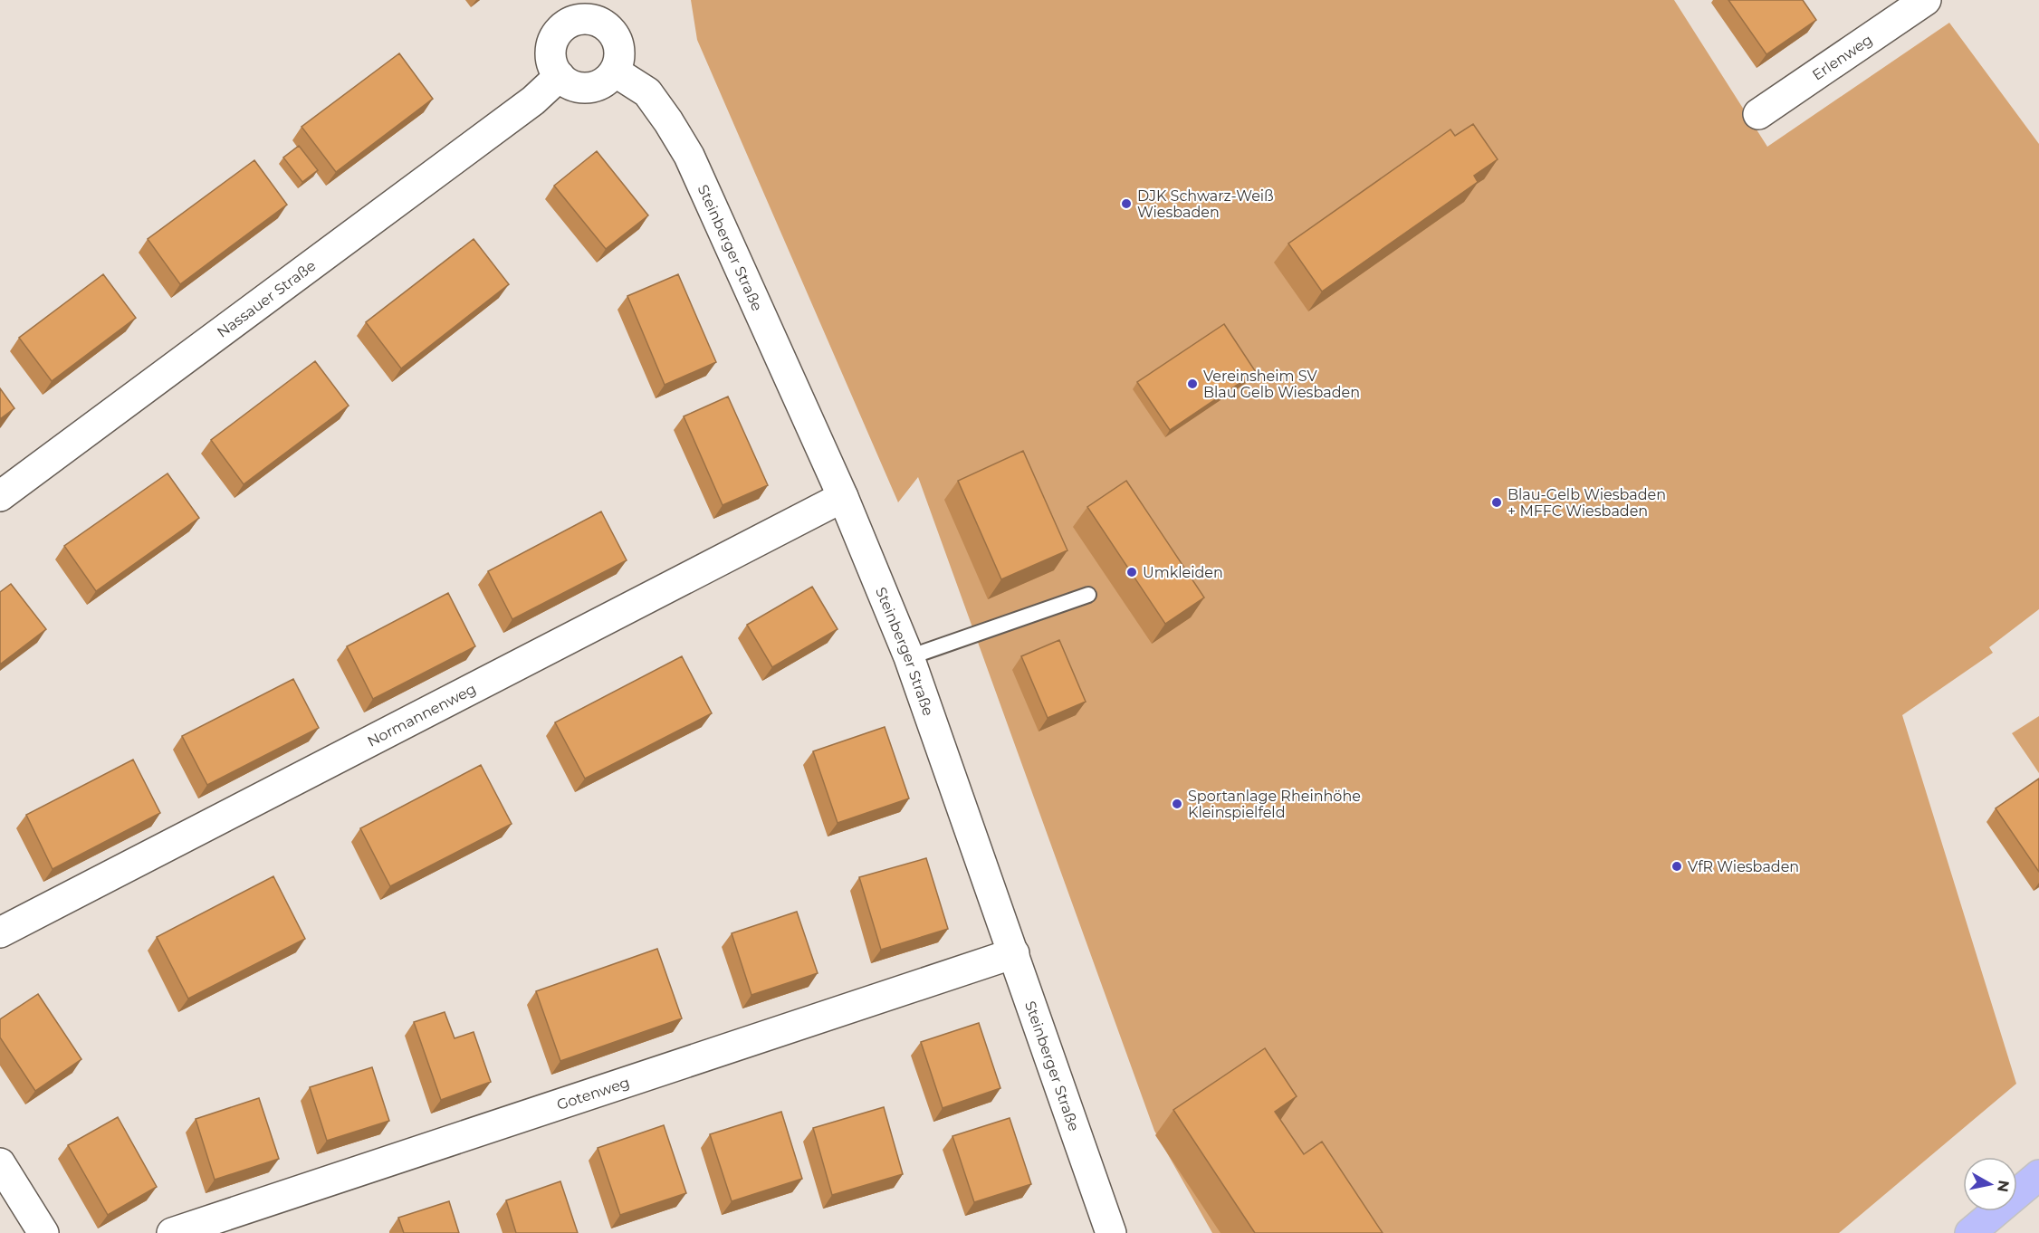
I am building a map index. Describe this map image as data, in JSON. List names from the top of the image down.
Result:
{
  "streets": {
    "street": [
      "Erlenweg",
      "Steinberger Straße",
      "Nassauer Straße",
      "Normannenweg",
      "Gotenweg"
    ]
  },
  "crossings": [
    ["Steinberger Straße", "Nassauer Straße"],
    ["Steinberger Straße", "Normannenweg"],
    ["Steinberger Straße", "Gotenweg"]
  ],
  "places": [
    "DJK Schwarz-Weiß Wiesbaden",
    "Vereinsheim SV Blau Gelb Wiesbaden",
    "Blau-Gelb Wiesbaden + MFFC Wiesbaden",
    "Umkleiden",
    "Sportanlage Rheinhöhe Kleinspielfeld",
    "VfR Wiesbaden"
  ],
  "north": "right"
}
